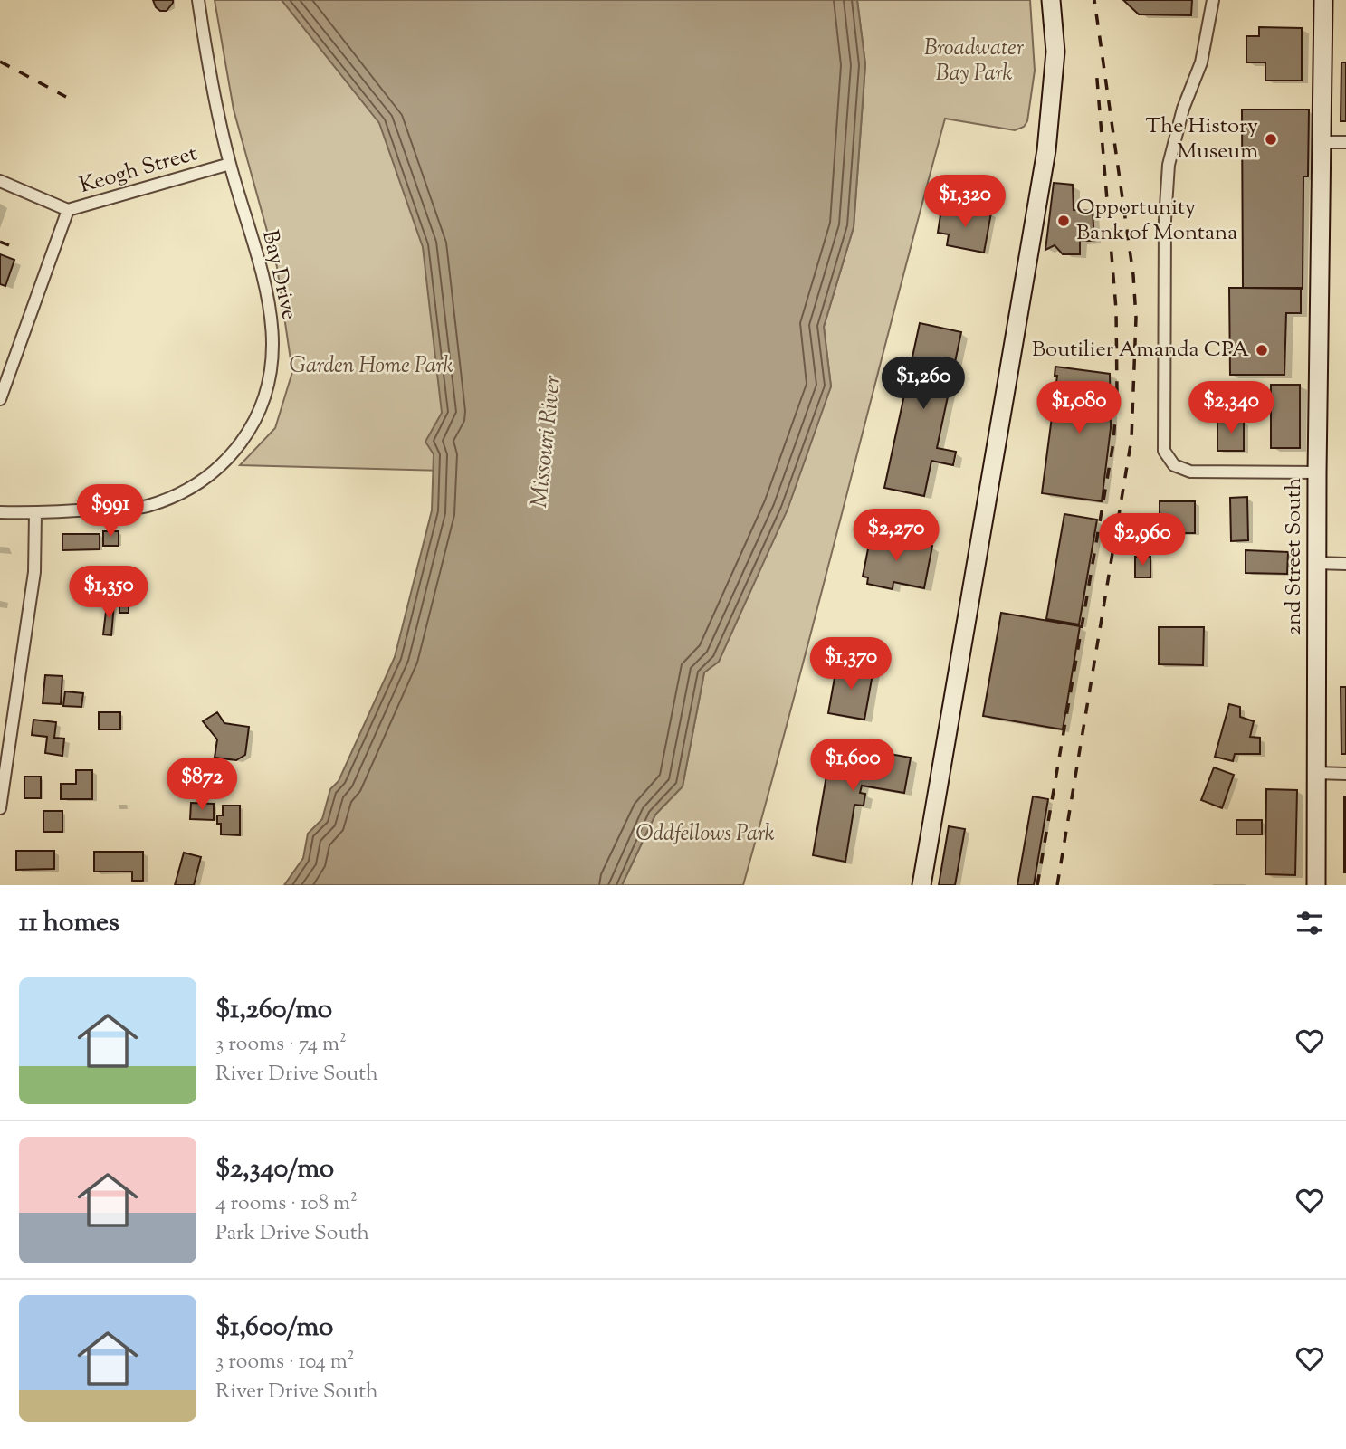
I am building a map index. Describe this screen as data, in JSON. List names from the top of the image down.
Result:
{
  "streets": {
    "main road": ["2nd Street South"],
    "street": ["Keogh Street", "Bay Drive"]
  },
  "crossings": [
    ["Keogh Street", "Bay Drive"]
  ],
  "water": ["Missouri River"],
  "parks": ["Broadwater Bay Park", "Garden Home Park", "Oddfellows Park"],
  "places": ["The History Museum", "Opportunity Bank of Montana", "Boutilier Amanda CPA"],
  "page": {
    "price": [
      "$1,320",
      "$1,260",
      "$1,080",
      "$2,340",
      "$991",
      "$2,270",
      "$2,960",
      "$1,350",
      "$1,370",
      "$1,600",
      "$872"
    ],
    "heading": "11 homes",
    "list": [
      {
        "name": "$1,260/mo",
        "note": "3 rooms · 74 m² · River Drive South"
      },
      {
        "name": "$2,340/mo",
        "note": "4 rooms · 108 m² · Park Drive South"
      },
      {
        "name": "$1,600/mo",
        "note": "3 rooms · 104 m² · River Drive South"
      }
    ]
  }
}
